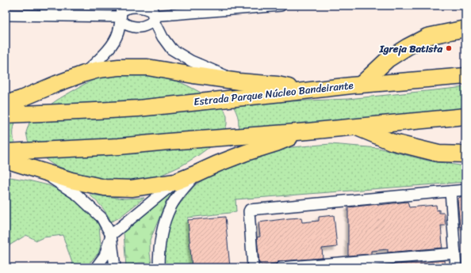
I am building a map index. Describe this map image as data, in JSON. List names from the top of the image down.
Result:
{
  "streets": {
    "highway": ["Estrada Parque Núcleo Bandeirante"]
  },
  "places": ["Igreja Batista"]
}
